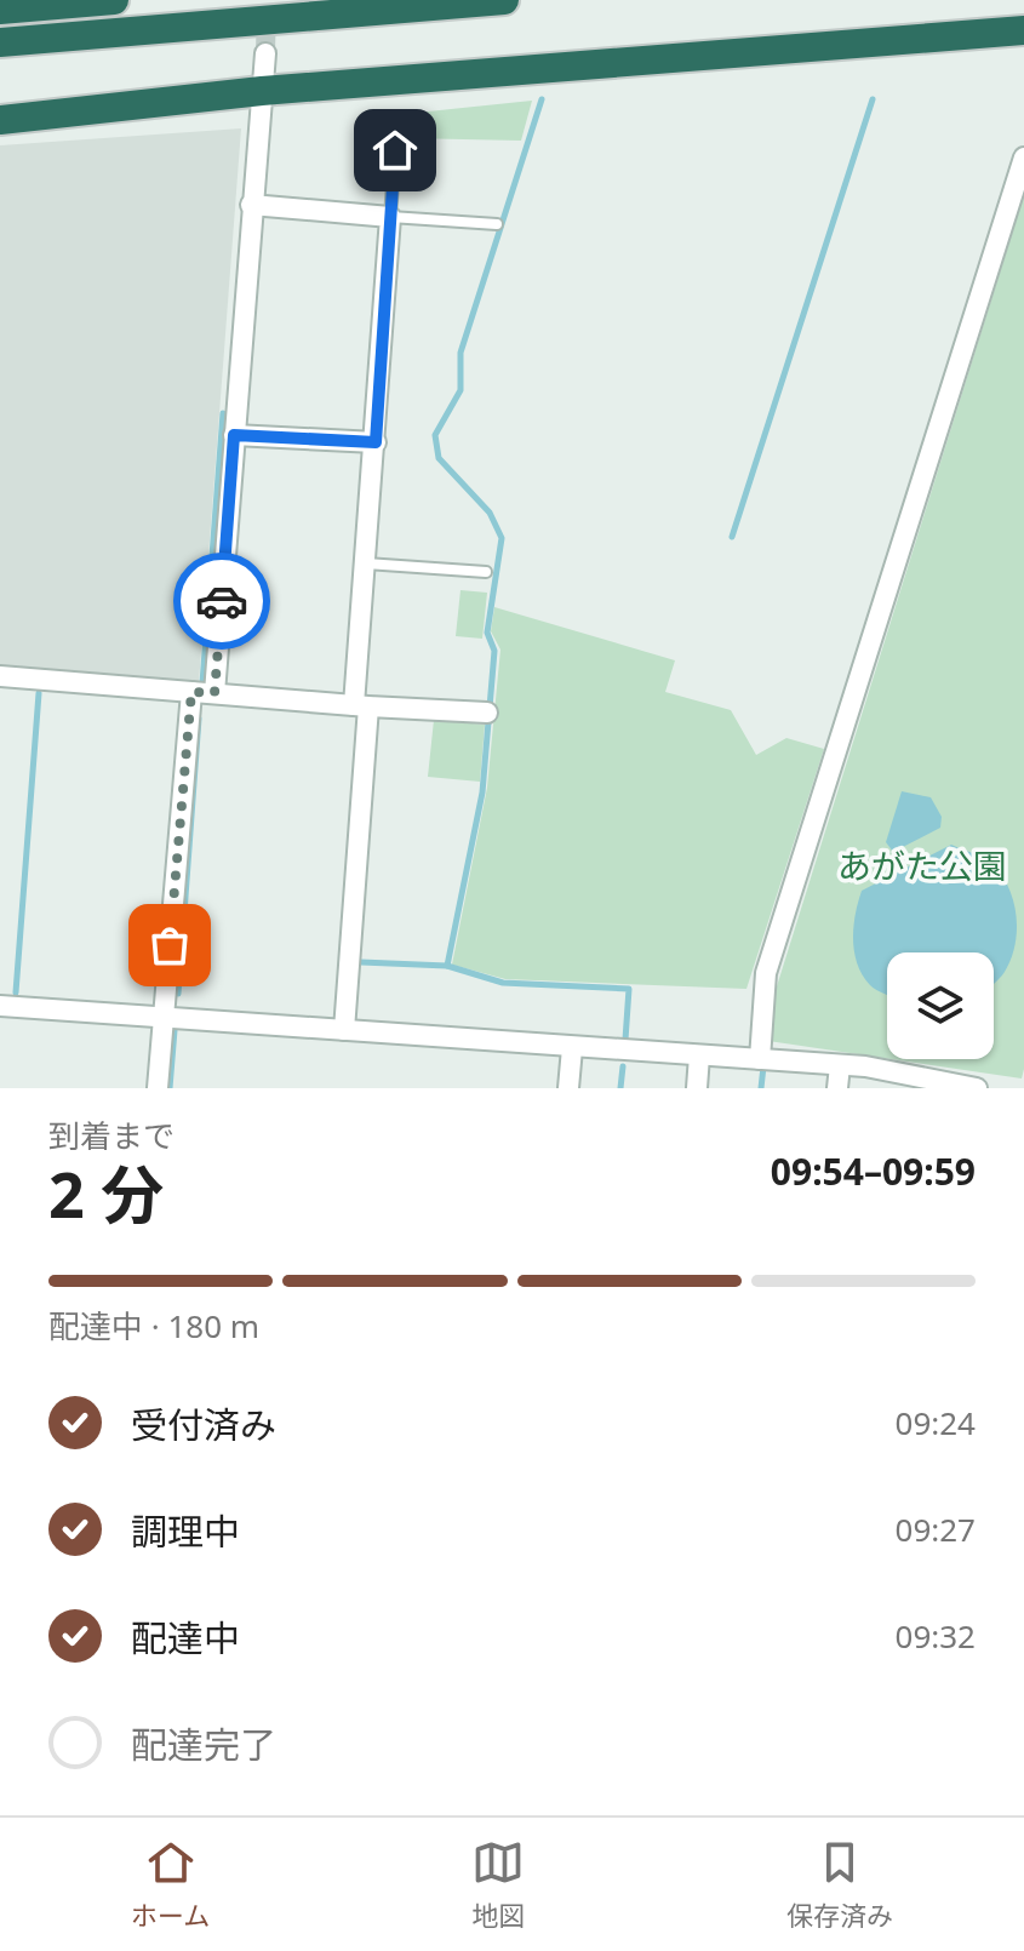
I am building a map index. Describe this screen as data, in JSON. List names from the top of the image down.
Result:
{
  "parks": ["あがた公園"],
  "page": {
    "heading": ["2 分", "到着まで", "09:54–09:59"],
    "bar": "配達中 · 180 m",
    "list": [
      ["受付済み", "09:24"],
      ["調理中", "09:27"],
      ["配達中", "09:32"],
      "配達完了"
    ],
    "tabs": ["ホーム", "地図", "保存済み"]
  }
}
